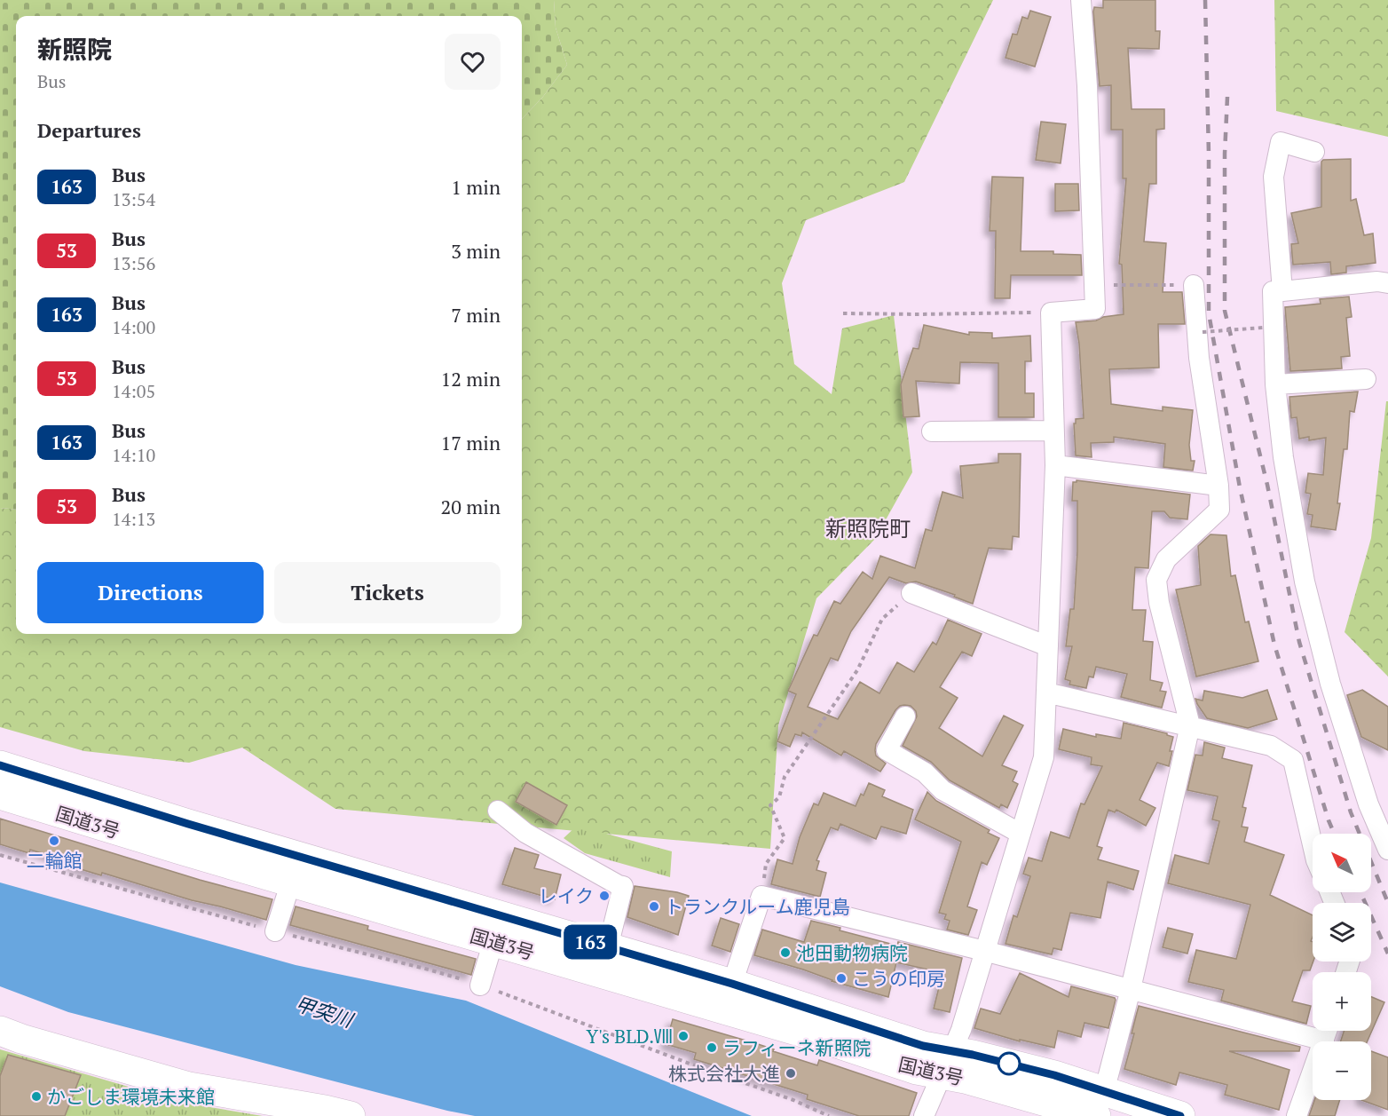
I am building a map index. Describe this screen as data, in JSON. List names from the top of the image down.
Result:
{
  "streets": {
    "main road": ["国道3号"]
  },
  "districts": ["新照院町"],
  "water": ["甲突川"],
  "places": [
    "二輪館",
    "レイク",
    "トランクルーム鹿児島",
    "池田動物病院",
    "こうの印房",
    "Y's BLD.Ⅷ",
    "ラフィーネ新照院",
    "株式会社大進",
    "かごしま環境未来館"
  ],
  "lines": ["bus line 163"],
  "north": "top left",
  "page": {
    "on_map": "163",
    "heading": [
      ["新照院", "Bus"],
      "Departures"
    ],
    "list": [
      {
        "mark": "163",
        "name": "Bus",
        "note": "13:54",
        "value": "1 min"
      },
      {
        "mark": "53",
        "name": "Bus",
        "note": "13:56",
        "value": "3 min"
      },
      {
        "mark": "163",
        "name": "Bus",
        "note": "14:00",
        "value": "7 min"
      },
      {
        "mark": "53",
        "name": "Bus",
        "note": "14:05",
        "value": "12 min"
      },
      {
        "mark": "163",
        "name": "Bus",
        "note": "14:10",
        "value": "17 min"
      },
      {
        "mark": "53",
        "name": "Bus",
        "note": "14:13",
        "value": "20 min"
      }
    ],
    "buttons": ["Directions", "Tickets"],
    "map_buttons": ["+", "−"]
  }
}
